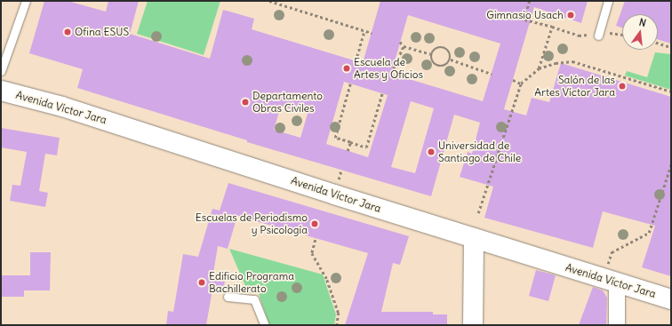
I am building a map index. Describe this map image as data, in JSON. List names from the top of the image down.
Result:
{
  "streets": {
    "main road": ["Avenida Víctor Jara"]
  },
  "places": [
    "Gimnasio Usach",
    "Ofina ESUS",
    "Escuela de Artes y Oficios",
    "Salón de las Artes Víctor Jara",
    "Departamento Obras Civiles",
    "Universidad de Santiago de Chile",
    "Escuelas de Periodismo y Psicología",
    "Edificio Programa Bachillerato"
  ],
  "north": "top"
}
